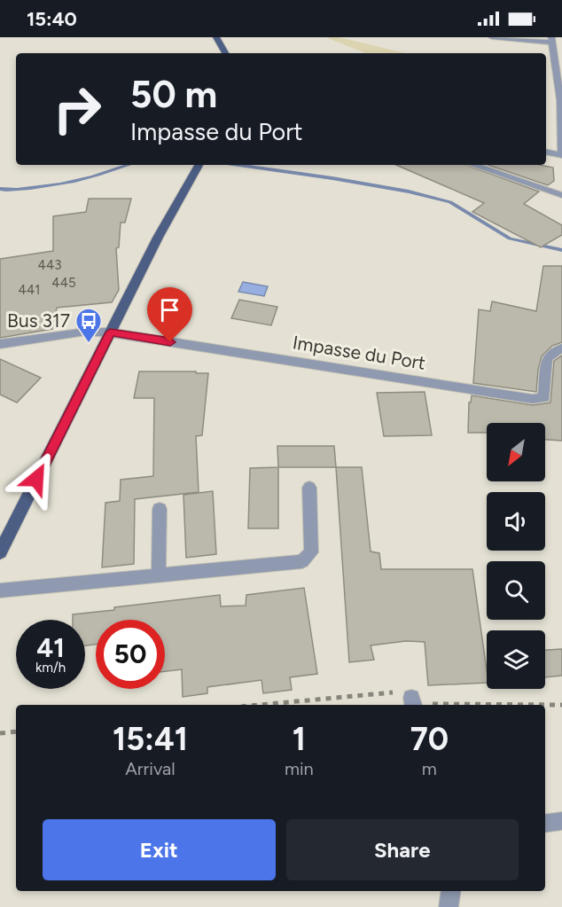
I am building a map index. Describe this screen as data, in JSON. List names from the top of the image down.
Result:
{
  "streets": {
    "street": ["Impasse du Port"]
  },
  "places": {
    "bus stop": ["Bus 317"]
  },
  "house_numbers": ["443", "445", "441"],
  "north": "bottom left",
  "page": {
    "status": "15:40",
    "turn": ["50 m", "Impasse du Port"],
    "speed": "41 km/h",
    "limit": "50",
    "eta": [
      "15:41",
      "Arrival",
      "1",
      "min",
      "70",
      "m"
    ],
    "buttons": ["Exit", "Share"]
  }
}
